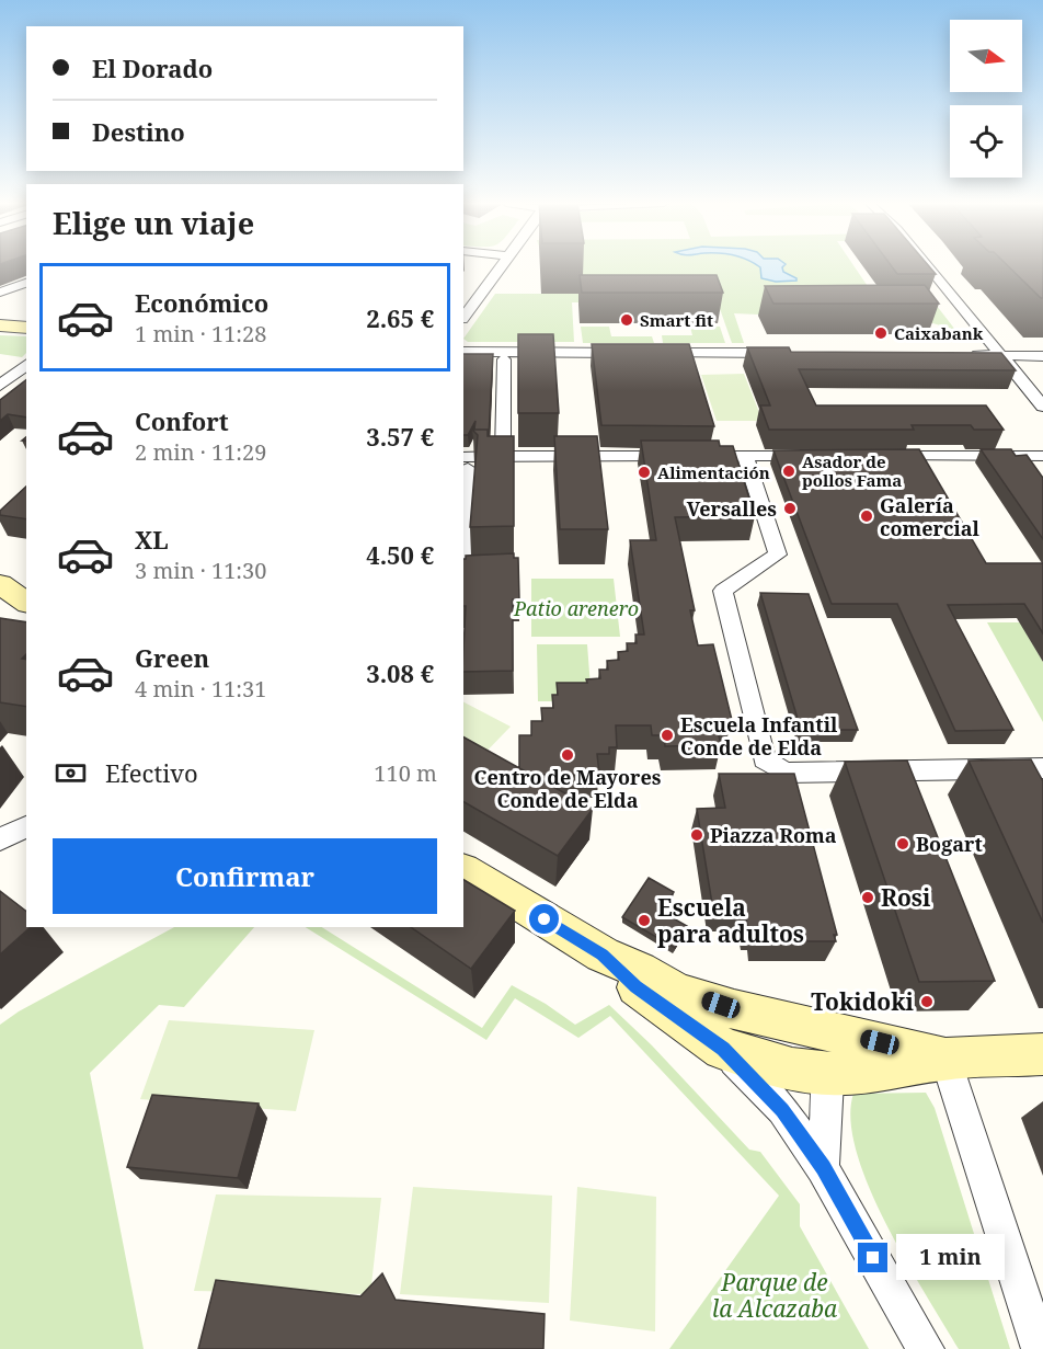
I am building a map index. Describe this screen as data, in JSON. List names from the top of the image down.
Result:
{
  "parks": ["Patio arenero", "Parque de la Alcazaba"],
  "places": [
    "Smart fit",
    "Caixabank",
    "Asador de pollos Fama",
    "Alimentación",
    "Versalles",
    "Galería comercial",
    "Escuela Infantil Conde de Elda",
    "Centro de Mayores Conde de Elda",
    "Piazza Roma",
    "Bogart",
    "Rosi",
    "Escuela para adultos",
    "Tokidoki"
  ],
  "north": "right",
  "page": {
    "banner": ["El Dorado", "Destino"],
    "heading": "Elige un viaje",
    "list": [
      {
        "name": "Económico",
        "note": "1 min · 11:28",
        "value": "2.65 €"
      },
      {
        "name": "Confort",
        "note": "2 min · 11:29",
        "value": "3.57 €"
      },
      {
        "name": "XL",
        "note": "3 min · 11:30",
        "value": "4.50 €"
      },
      {
        "name": "Green",
        "note": "4 min · 11:31",
        "value": "3.08 €"
      }
    ],
    "pay": ["Efectivo", "110 m"],
    "buttons": "Confirmar",
    "bubble": "1 min"
  }
}
